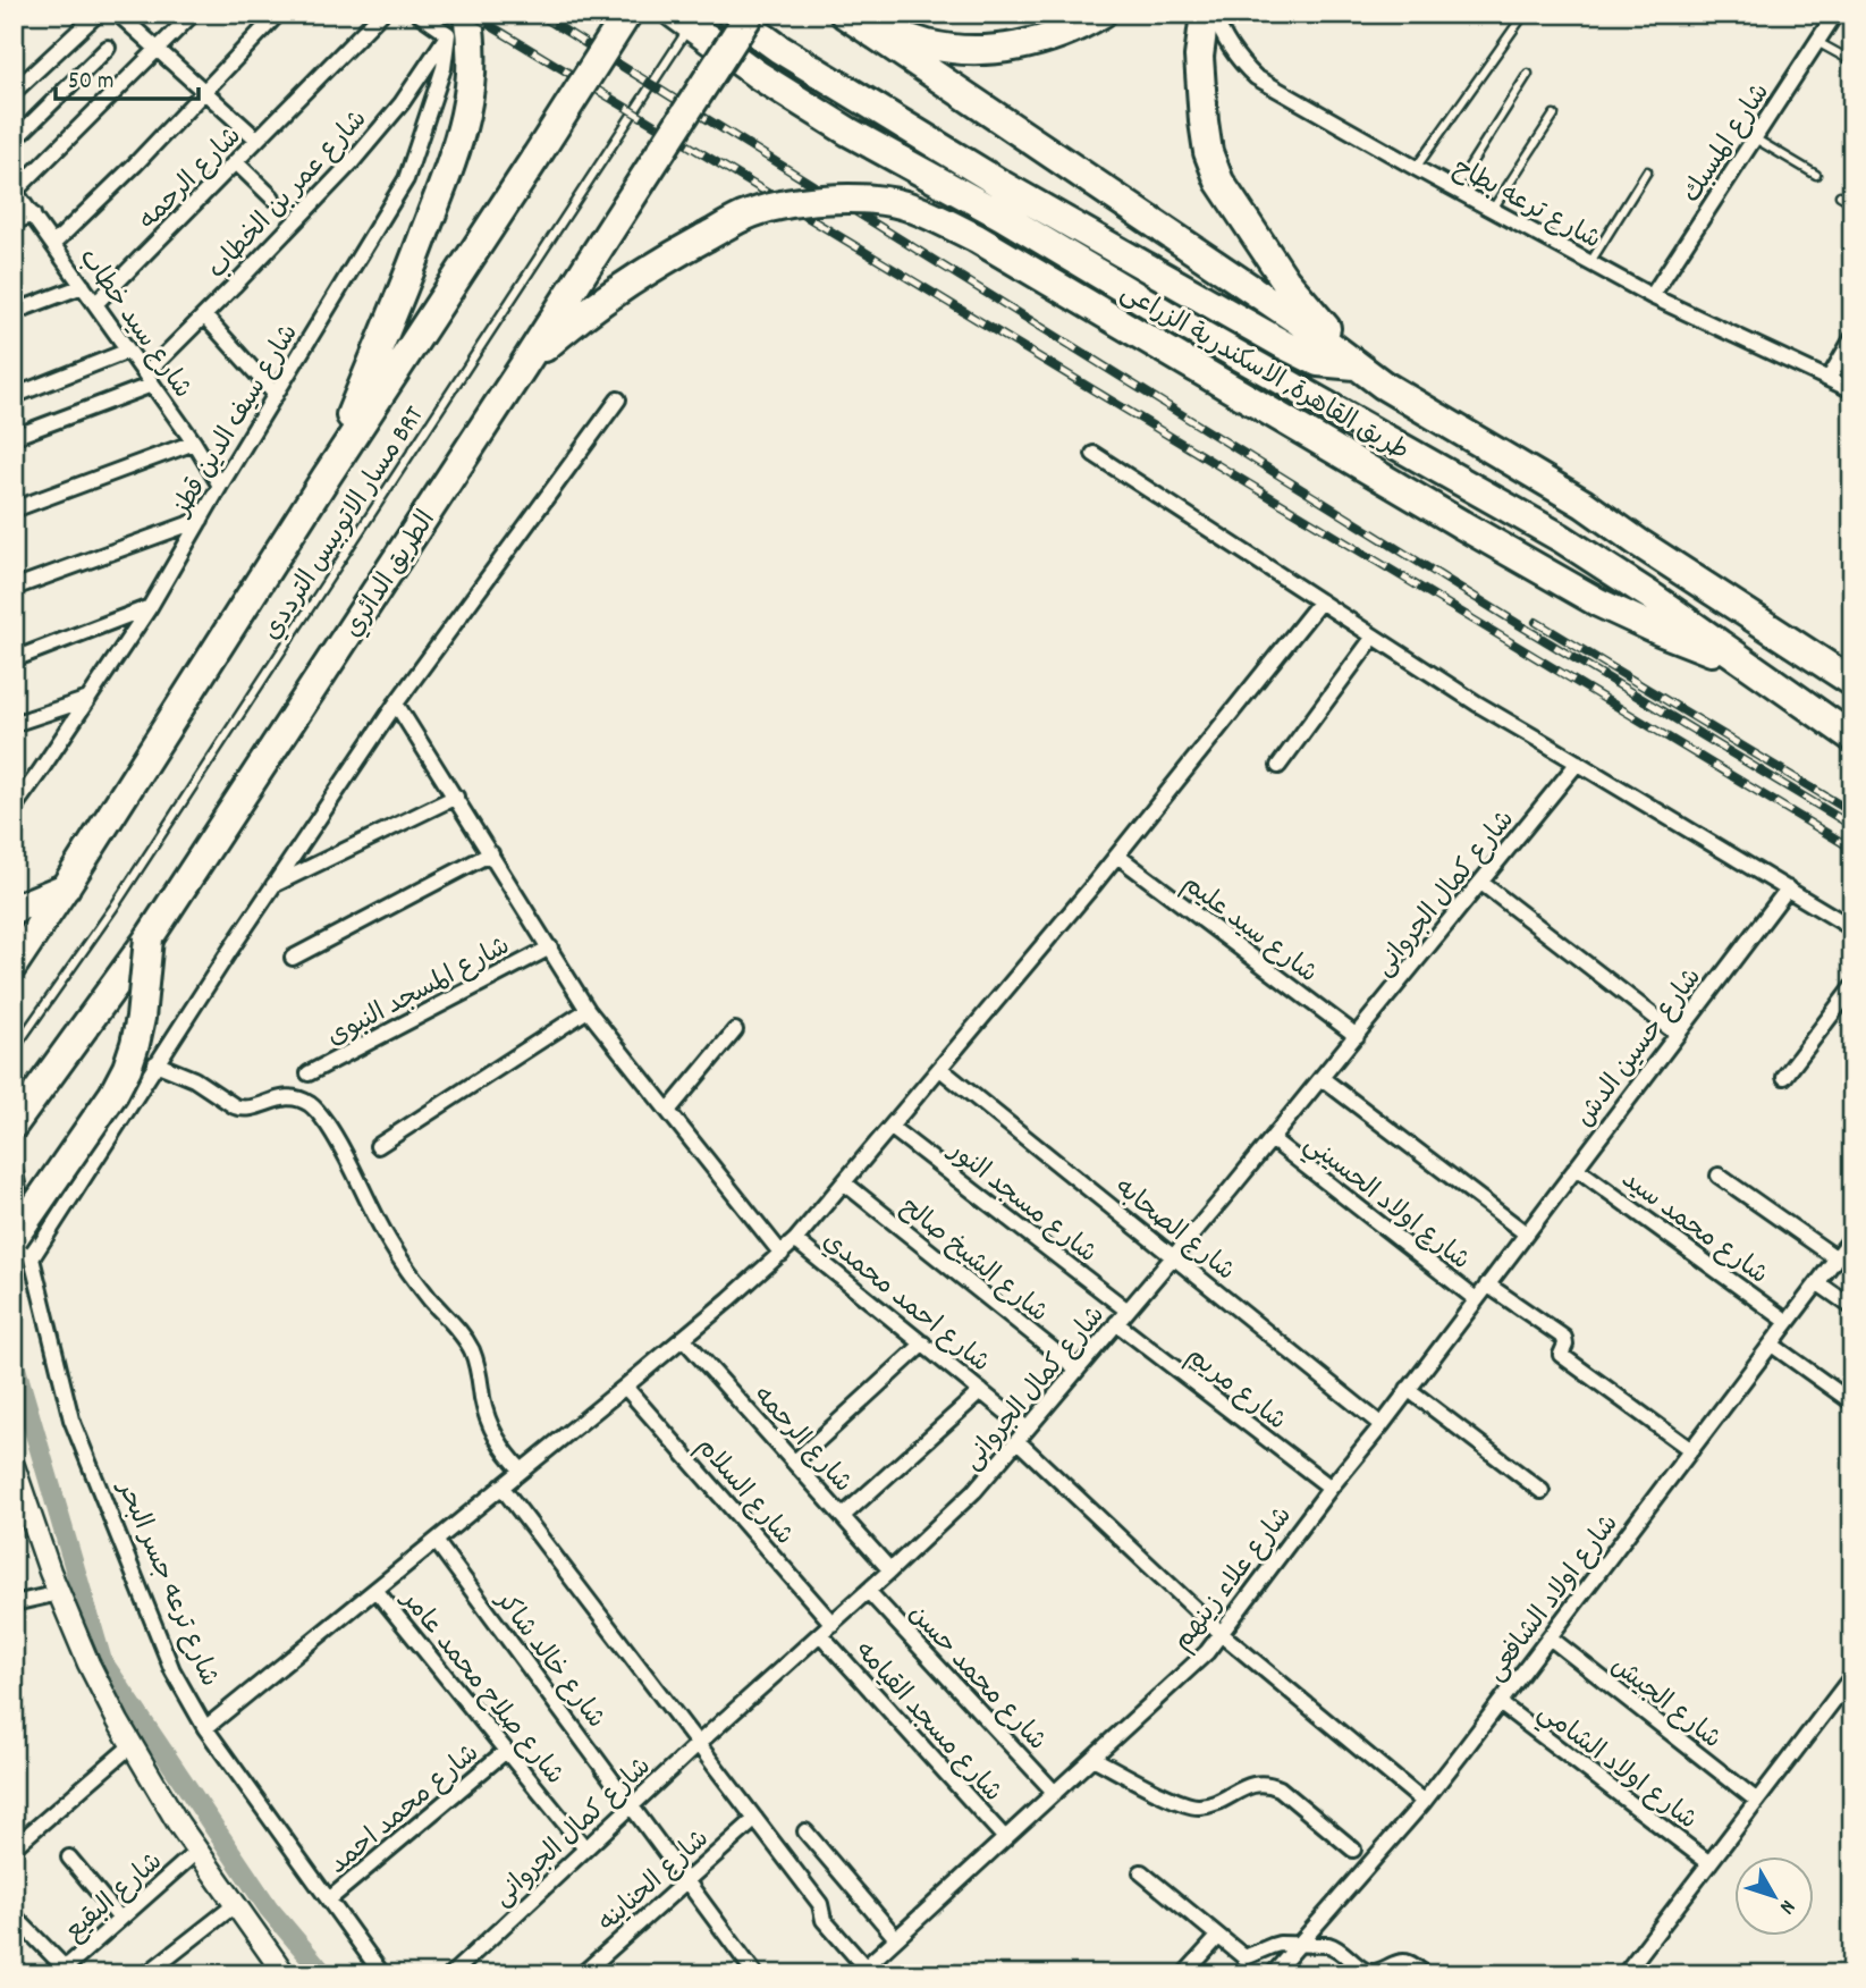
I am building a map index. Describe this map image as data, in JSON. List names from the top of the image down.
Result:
{
  "streets": {
    "highway": ["طريق القاهرة, الاسكندرية الزراعى", "الطريق الدائري"],
    "street": [
      "شارع المسبك",
      "شارع الرحمه",
      "شارع عمر بن الخطاب",
      "شارع ترعه بطاح",
      "شارع سيد خطاب",
      "شارع سيف الدين قطز",
      "شارع كمال الجروانى",
      "شارع سيد عليم",
      "شارع المسجد النبوى",
      "شارع حسين الدش",
      "شارع مسجد النور",
      "شارع اولاد الحسيني",
      "شارع محمد سيد",
      "شارع الصحابه",
      "شارع الشيخ صالح",
      "شارع احمد محمدي",
      "شارع مريم",
      "شارع السلام",
      "شارع علاء زينهم",
      "شارع ترعه جسر البحر",
      "شارع اولاد الشافعى",
      "شارع خالد شاكر",
      "شارع محمد حسن",
      "شارع صلاح محمد عامر",
      "شارع الجيش",
      "شارع مسجد القيامه",
      "شارع اولاد الشامي",
      "شارع محمد احمد",
      "شارع الحناينه",
      "شارع البقيع"
    ],
    "lane": ["مسار الاتوبيس الترددي BRT"]
  },
  "crossings": [
    ["شارع المسبك", "شارع ترعه بطاح"],
    ["شارع الرحمه", "شارع سيد خطاب"],
    ["شارع الرحمه", "شارع كمال الجروانى"],
    ["شارع عمر بن الخطاب", "شارع سيد خطاب"],
    ["شارع عمر بن الخطاب", "شارع سيف الدين قطز"],
    ["شارع سيد خطاب", "شارع سيف الدين قطز"],
    ["شارع كمال الجروانى", "شارع سيد عليم"],
    ["شارع كمال الجروانى", "شارع مسجد النور"],
    ["شارع كمال الجروانى", "شارع اولاد الحسيني"],
    ["شارع كمال الجروانى", "شارع الصحابه"],
    ["شارع كمال الجروانى", "شارع الشيخ صالح"],
    ["شارع كمال الجروانى", "شارع احمد محمدي"],
    ["شارع كمال الجروانى", "شارع مريم"],
    ["شارع كمال الجروانى", "شارع السلام"],
    ["شارع كمال الجروانى", "شارع خالد شاكر"],
    ["شارع كمال الجروانى", "شارع محمد حسن"],
    ["شارع كمال الجروانى", "شارع صلاح محمد عامر"],
    ["شارع كمال الجروانى", "شارع مسجد القيامه"],
    ["شارع حسين الدش", "شارع محمد سيد"],
    ["شارع حسين الدش", "شارع علاء زينهم"],
    ["شارع اولاد الحسيني", "شارع علاء زينهم"],
    ["شارع محمد سيد", "شارع اولاد الشافعى"],
    ["شارع الصحابه", "شارع علاء زينهم"],
    ["شارع مريم", "شارع علاء زينهم"],
    ["شارع علاء زينهم", "شارع محمد حسن"],
    ["شارع علاء زينهم", "شارع مسجد القيامه"],
    ["شارع ترعه جسر البحر", "شارع محمد احمد"],
    ["شارع اولاد الشافعى", "شارع الجيش"],
    ["شارع اولاد الشافعى", "شارع اولاد الشامي"],
    ["شارع خالد شاكر", "شارع الحناينه"],
    ["شارع صلاح محمد عامر", "شارع محمد احمد"]
  ],
  "scale_bar": "50 m",
  "north": "bottom right"
}
